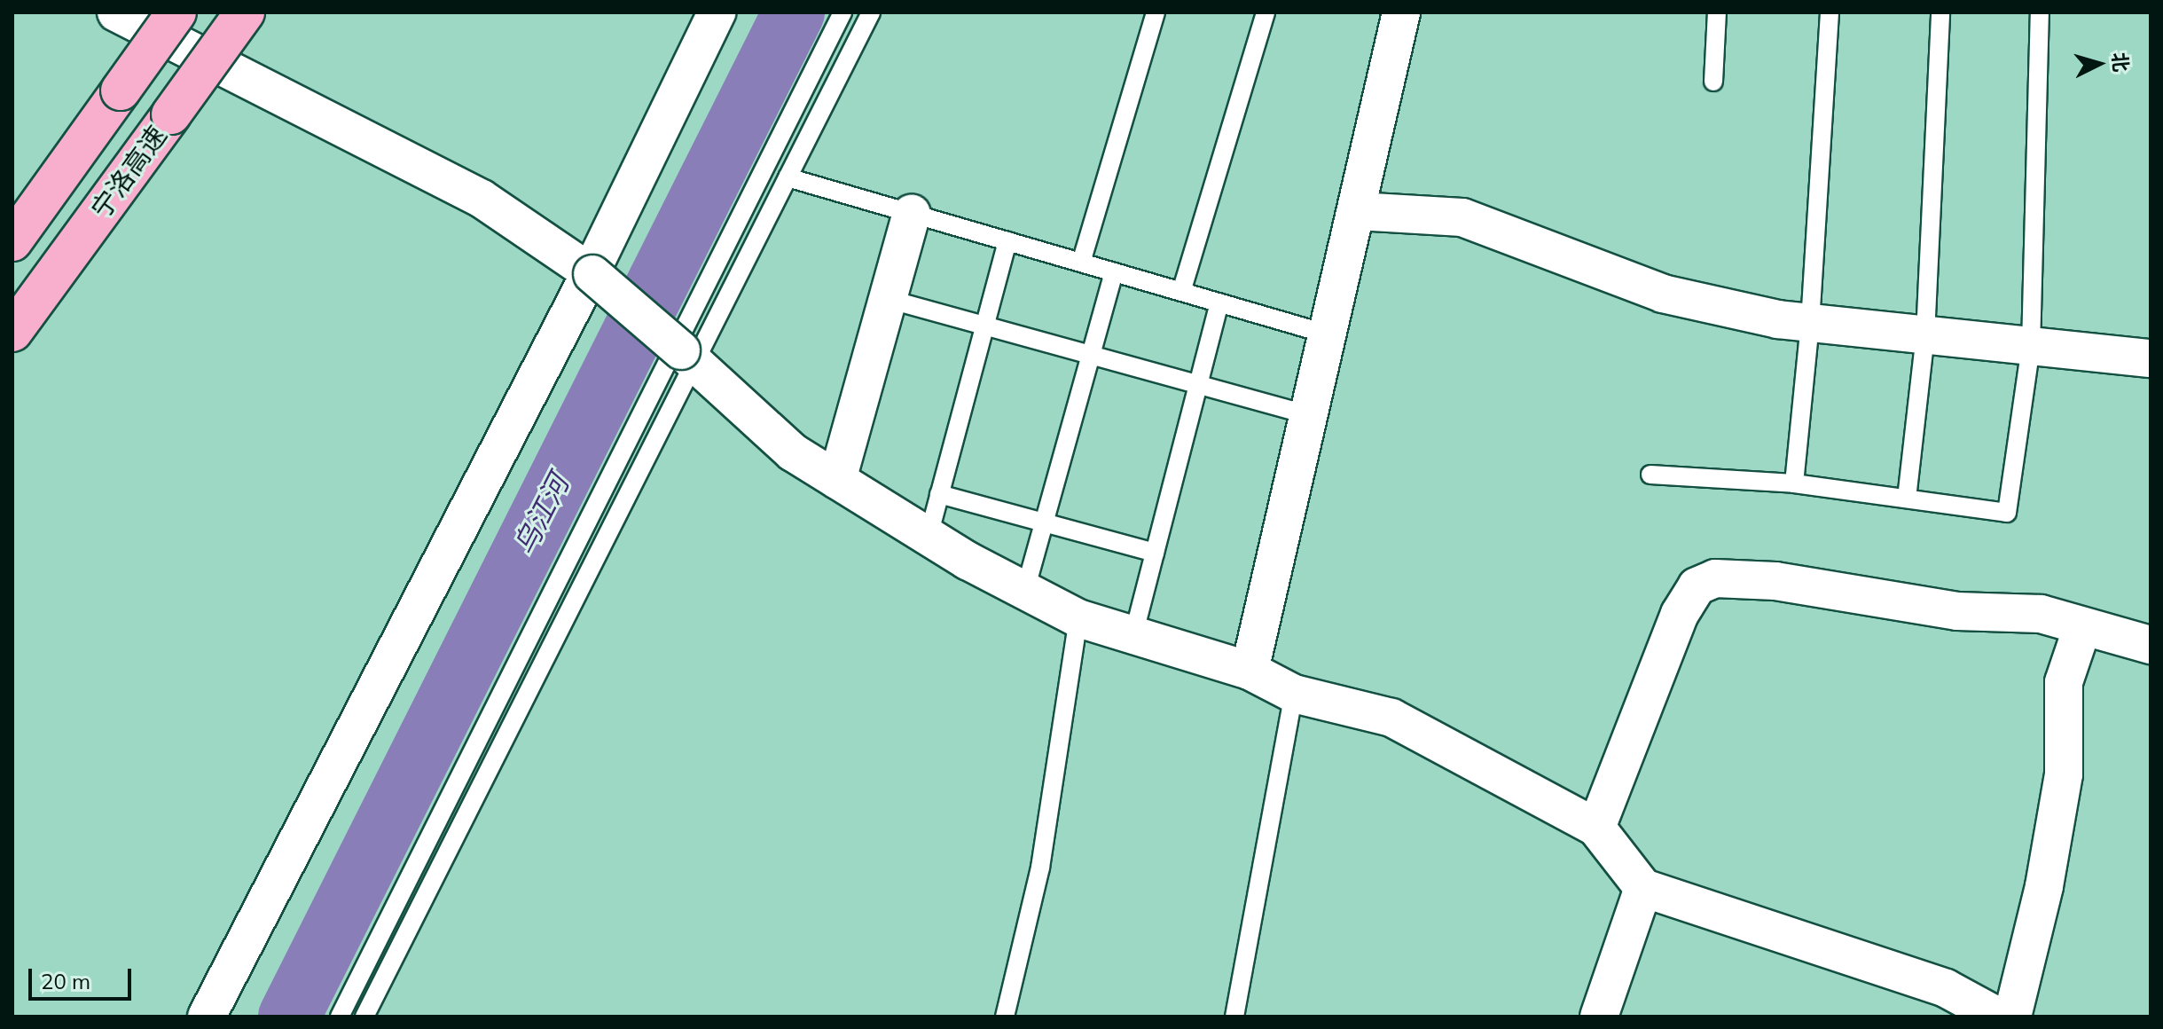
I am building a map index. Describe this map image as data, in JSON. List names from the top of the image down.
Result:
{
  "streets": {
    "highway": ["宁洛高速"]
  },
  "water": ["乌江河"],
  "scale_bar": "20 m",
  "north": "right"
}
